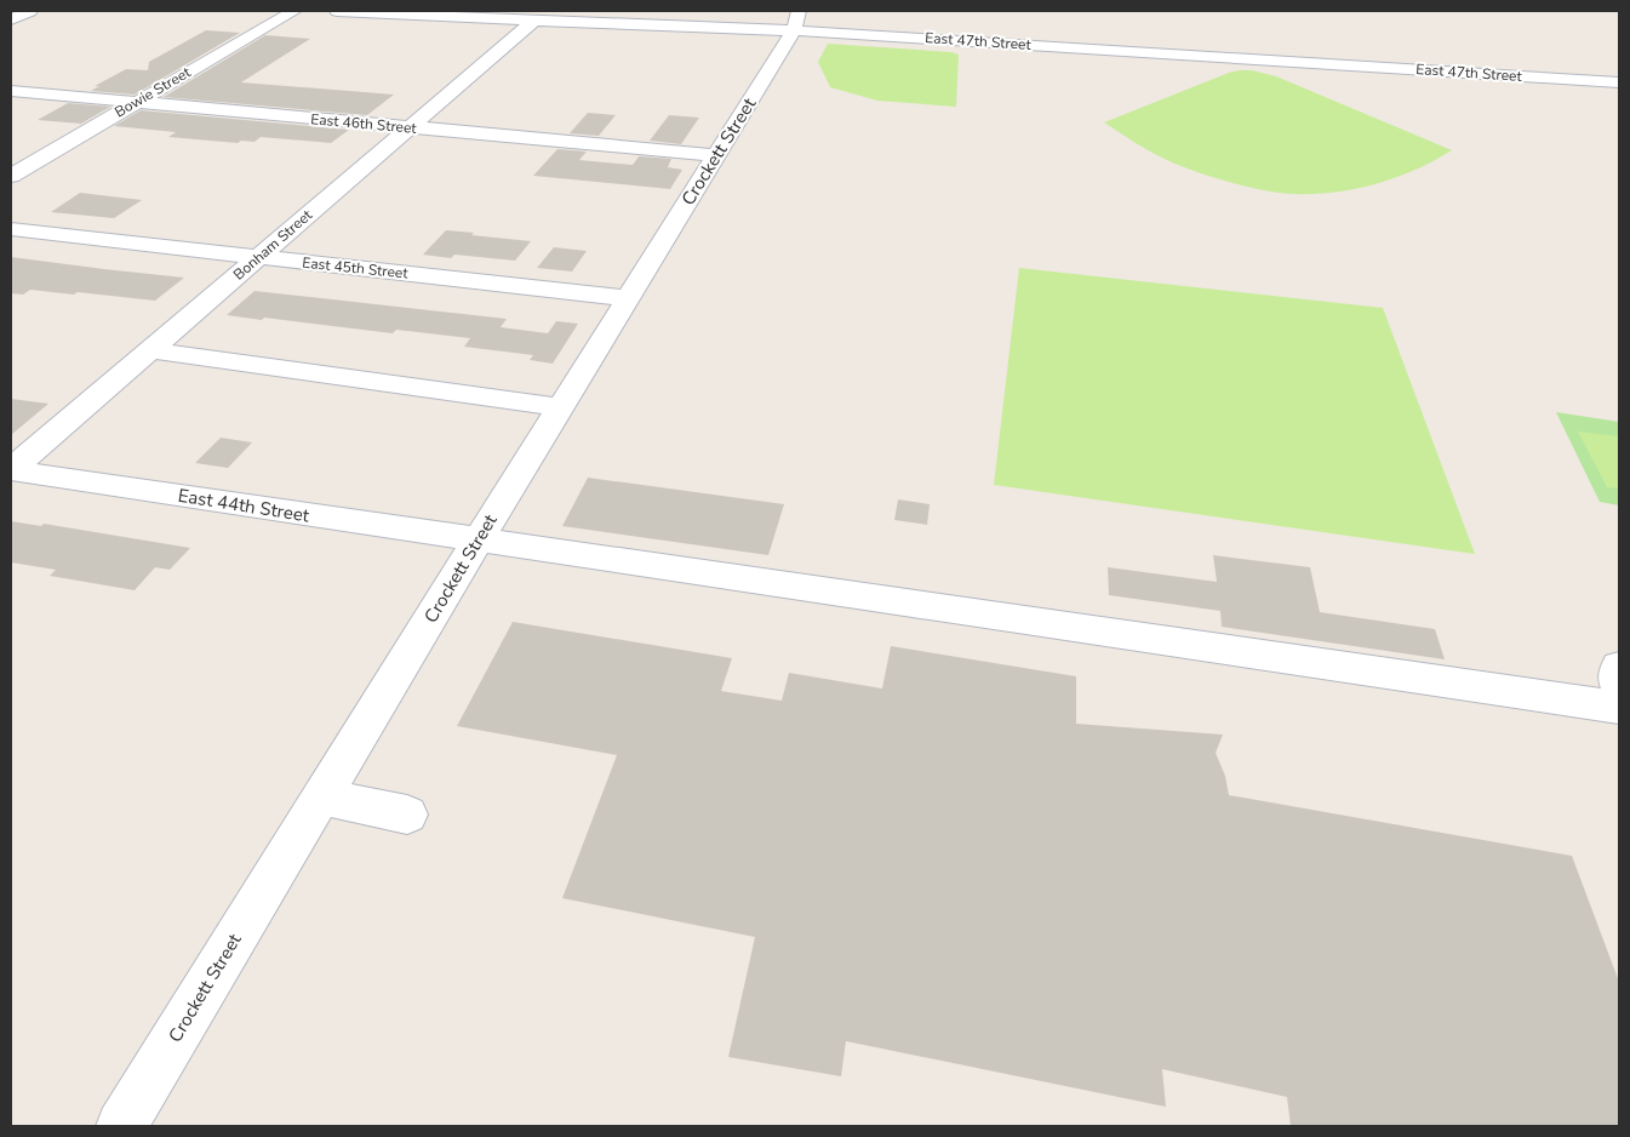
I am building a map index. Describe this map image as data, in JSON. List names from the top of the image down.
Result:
{
  "streets": {
    "street": [
      "East 47th Street",
      "Bowie Street",
      "East 46th Street",
      "Crockett Street",
      "Bonham Street",
      "East 45th Street",
      "East 44th Street"
    ]
  },
  "crossings": [
    ["East 47th Street", "Crockett Street"],
    ["East 47th Street", "Bonham Street"],
    ["Bowie Street", "East 46th Street"],
    ["East 46th Street", "Crockett Street"],
    ["East 46th Street", "Bonham Street"],
    ["Crockett Street", "East 45th Street"],
    ["Crockett Street", "East 44th Street"],
    ["Bonham Street", "East 45th Street"],
    ["Bonham Street", "East 44th Street"]
  ]
}
